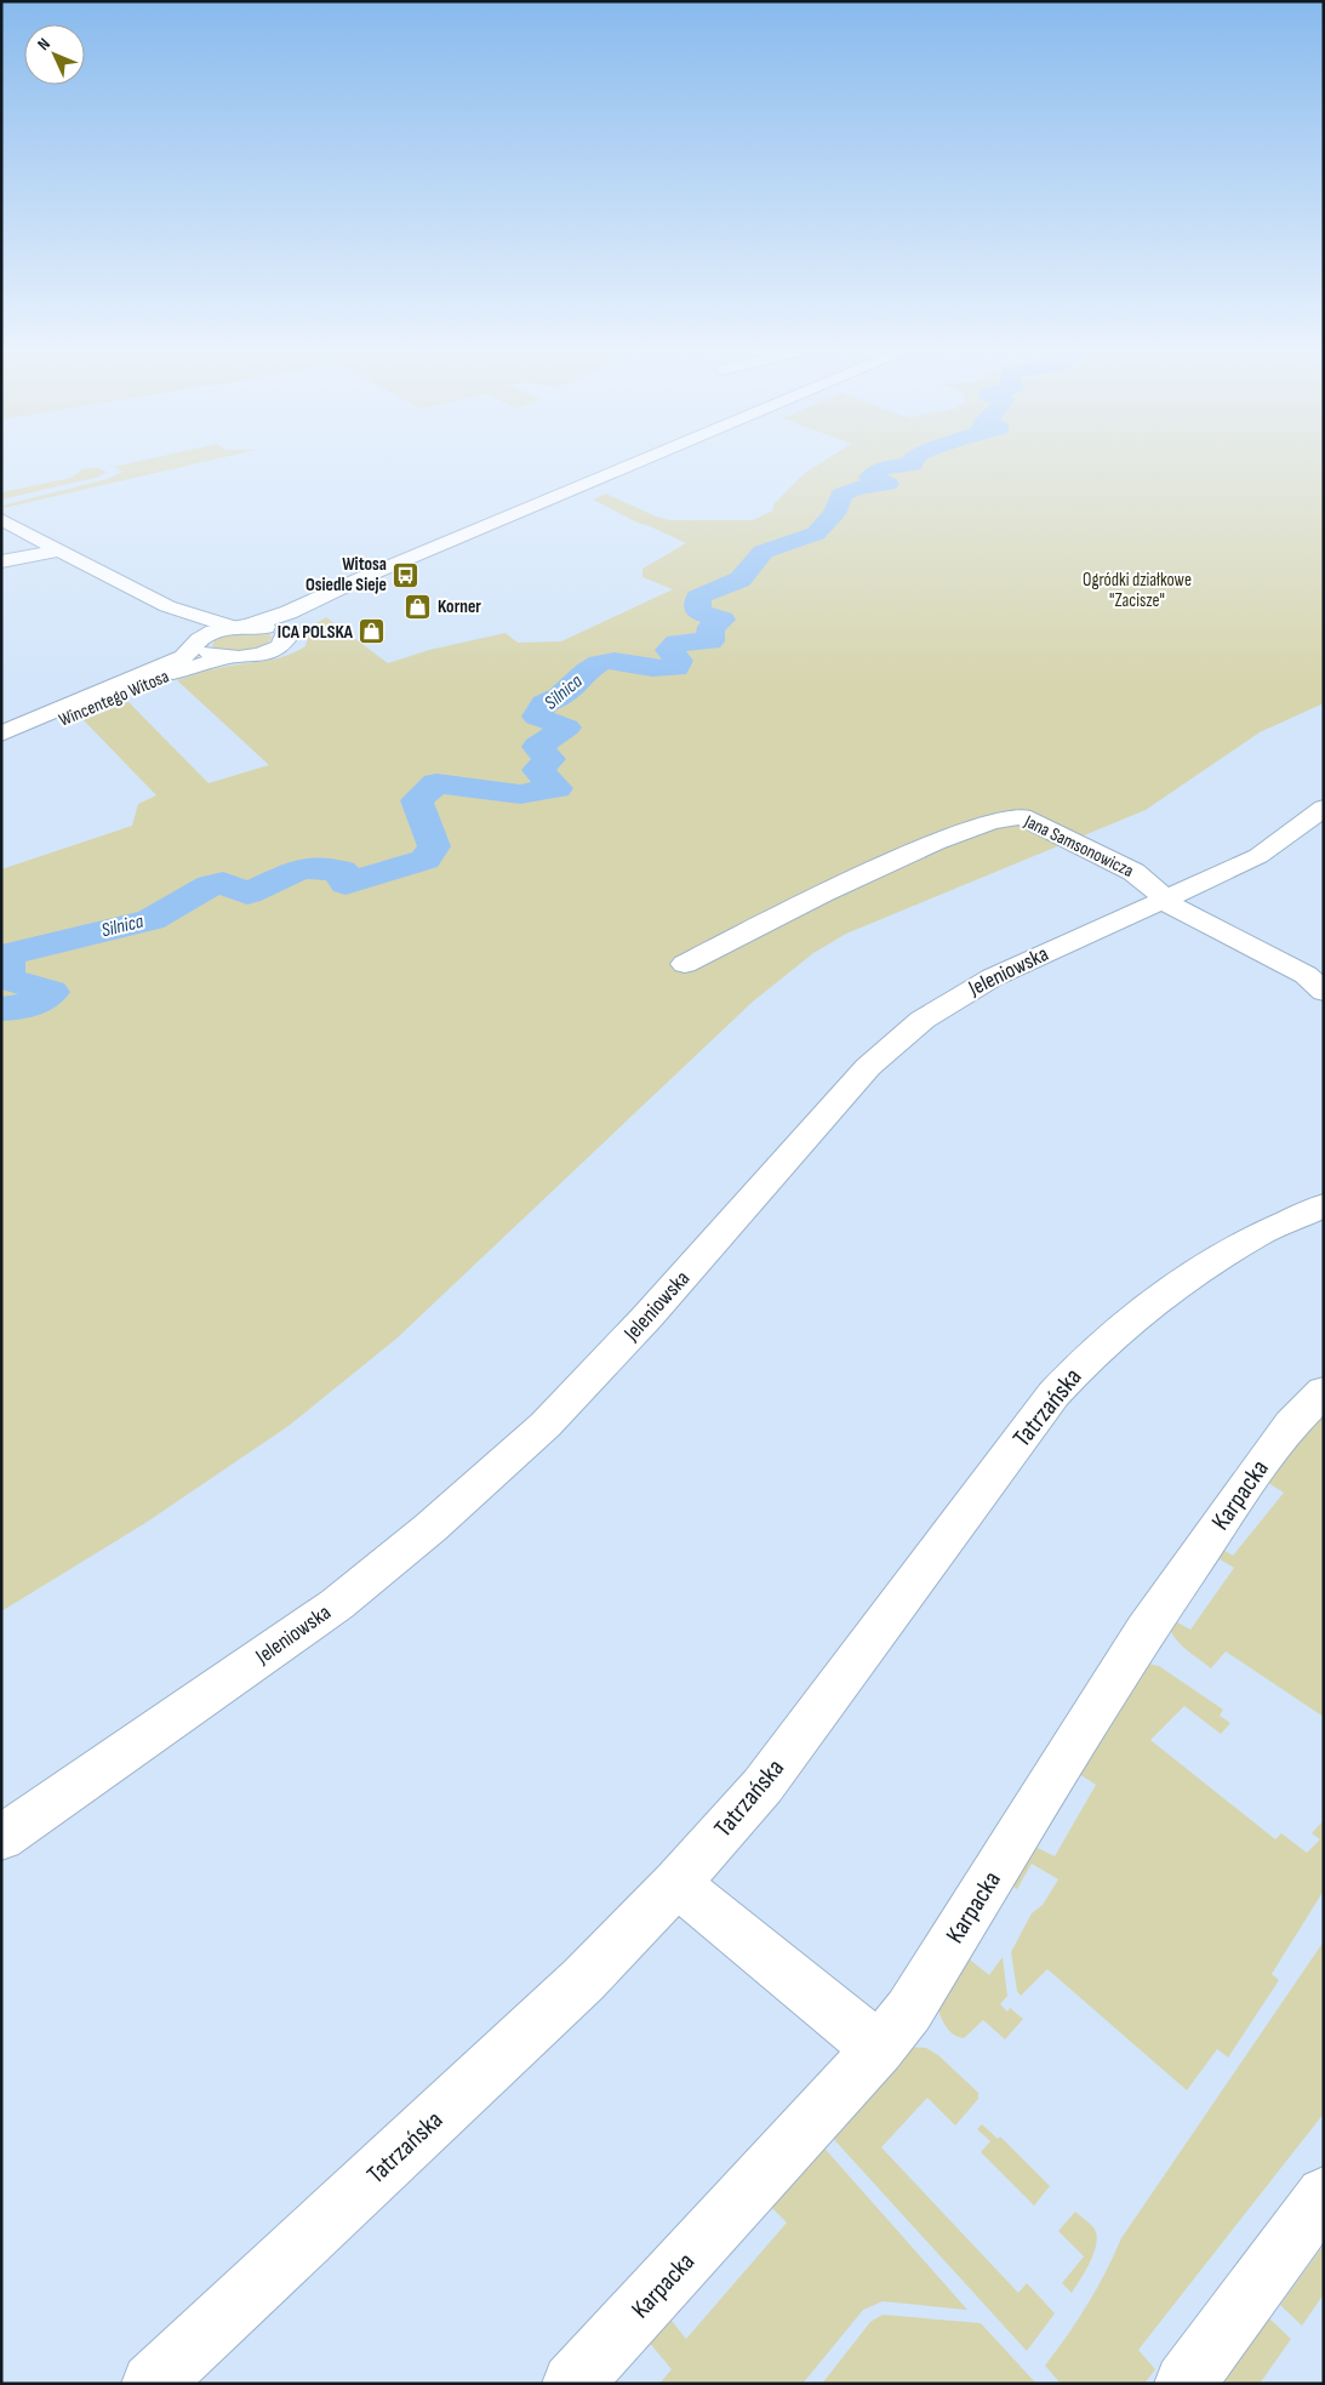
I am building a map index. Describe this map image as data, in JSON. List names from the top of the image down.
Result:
{
  "streets": {
    "street": [
      "Wincentego Witosa",
      "Jana Samsonowicza",
      "Jeleniowska",
      "Tatrzańska",
      "Karpacka"
    ]
  },
  "crossings": [
    ["Jana Samsonowicza", "Jeleniowska"]
  ],
  "water": ["Silnica"],
  "parks": ["Ogródki działkowe \"Zacisze\""],
  "places": {
    "bus stop": ["Witosa Osiedle Sieje"],
    "shop": ["Korner", "ICA POLSKA"]
  },
  "north": "top left"
}
